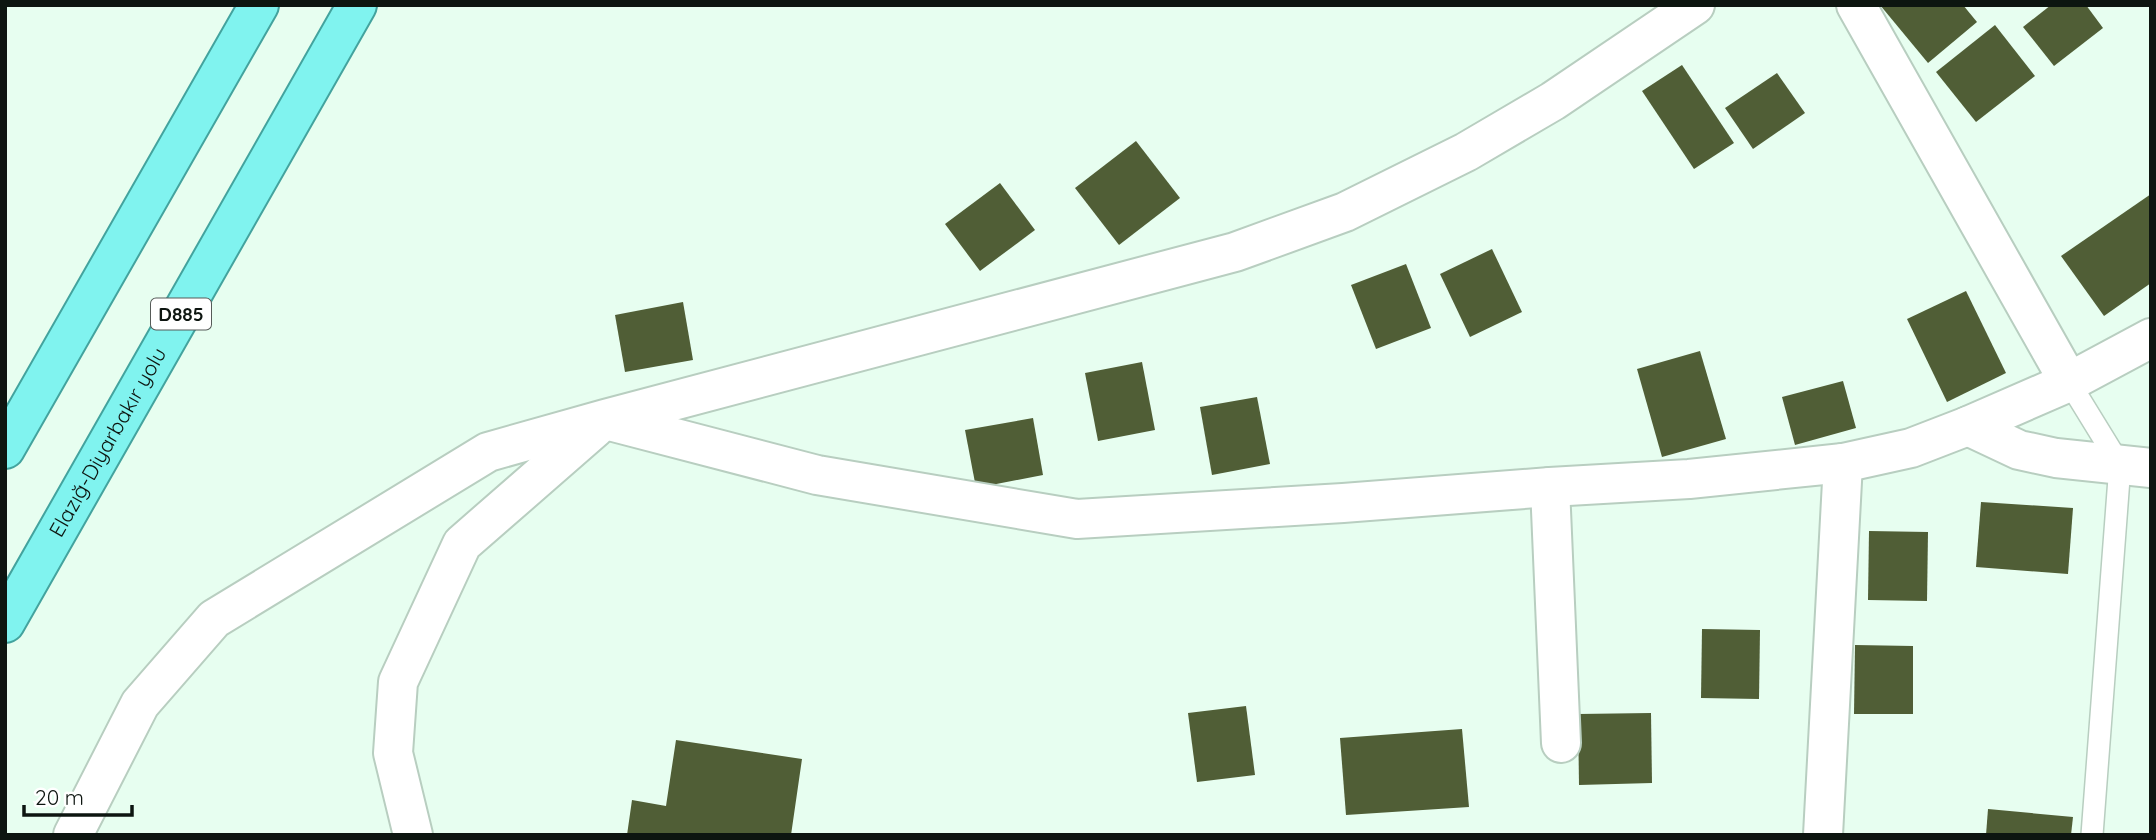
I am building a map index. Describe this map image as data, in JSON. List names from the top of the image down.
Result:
{
  "streets": {
    "highway": ["D885", "Elazığ-Diyarbakır yolu"]
  },
  "scale_bar": "20 m"
}
